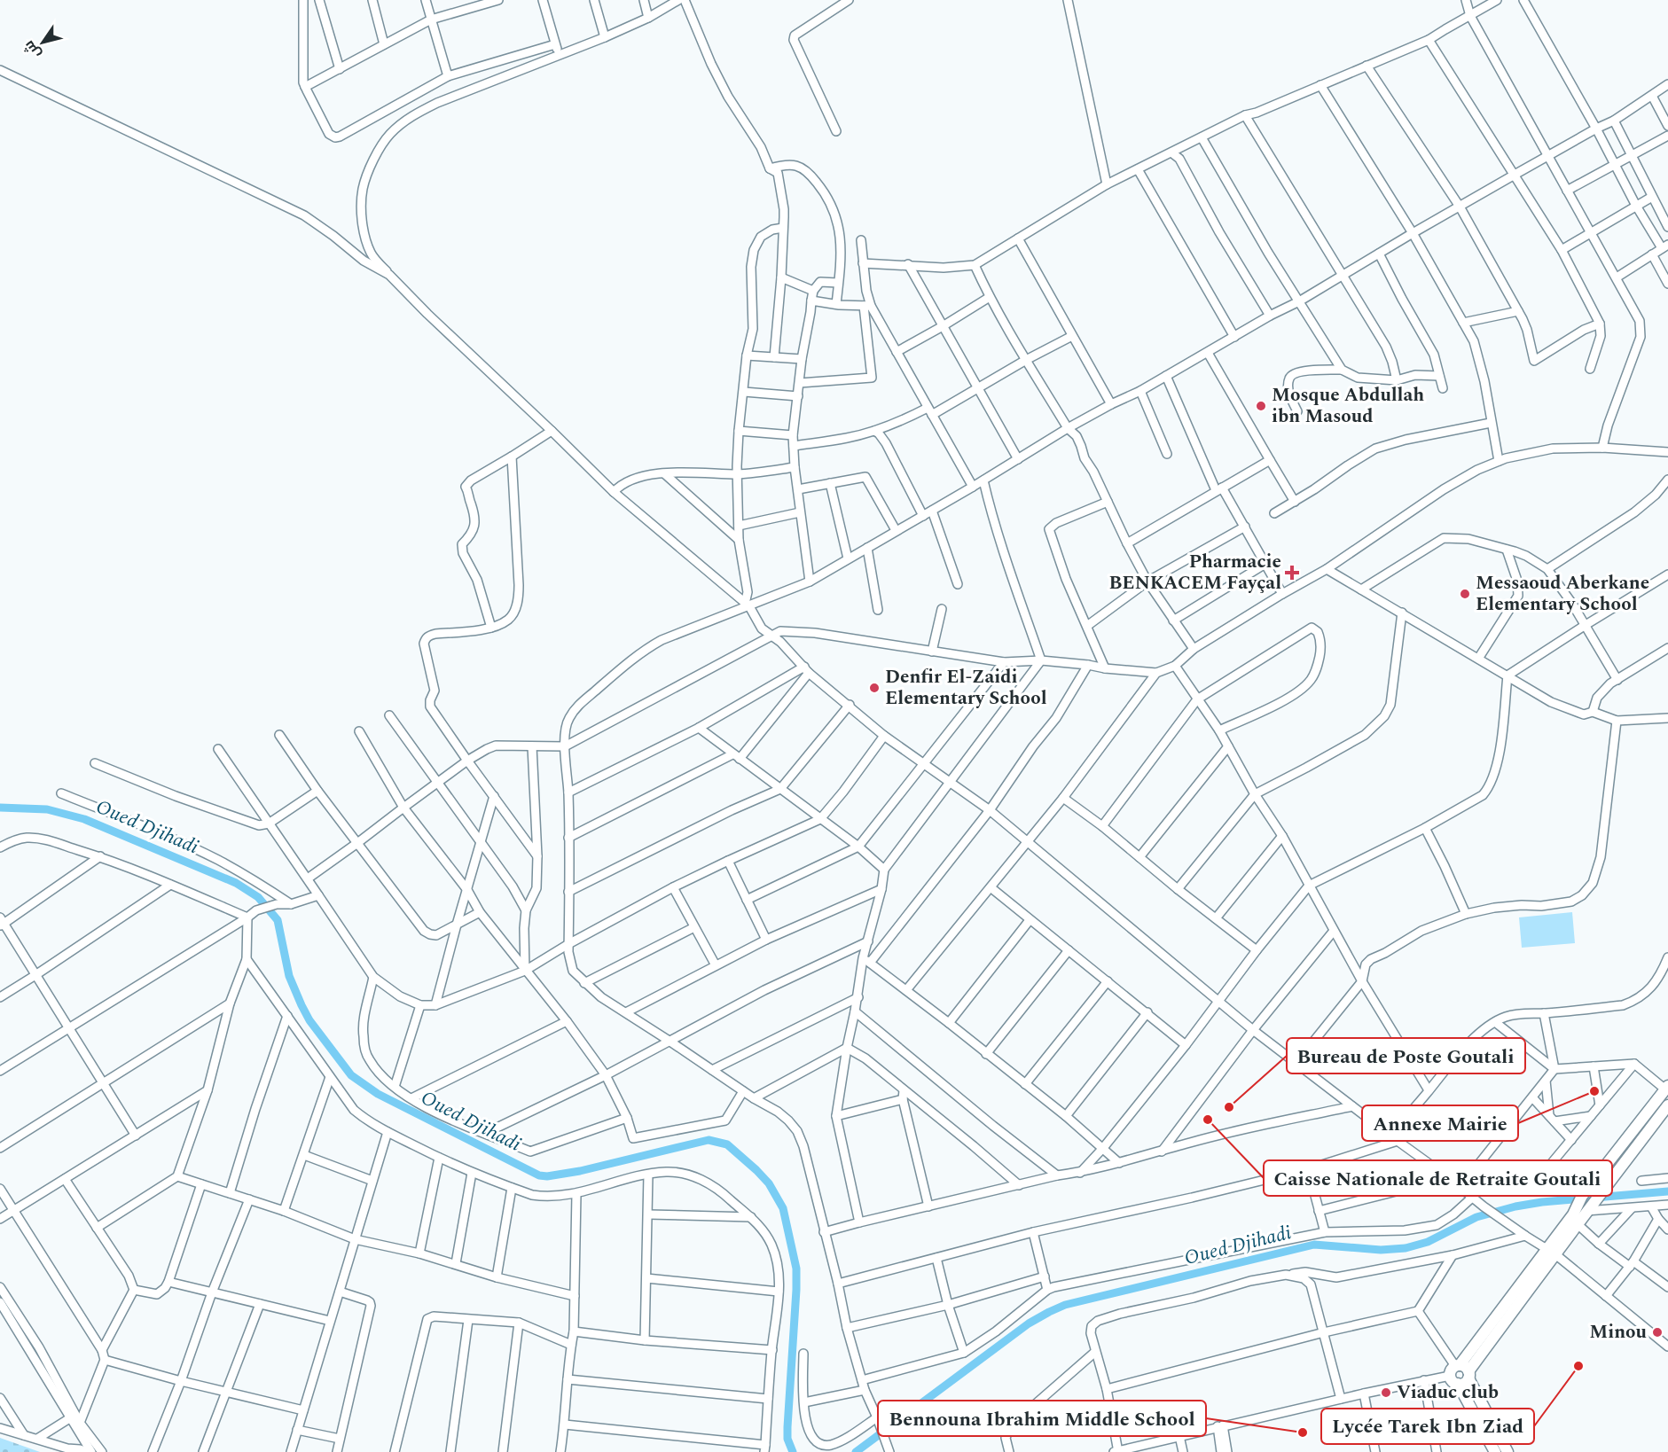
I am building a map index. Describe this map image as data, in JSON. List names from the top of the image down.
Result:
{
  "water": ["Oued Djihadi"],
  "places": {
    "other": [
      "Mosque Abdullah ibn Masoud",
      "Messaoud Aberkane Elementary School",
      "Denfir El-Zaidi Elementary School",
      "Annexe Mairie",
      "Bureau de Poste Goutali",
      "Caisse Nationale de Retraite Goutali",
      "Minou",
      "Lycée Tarek Ibn Ziad",
      "Viaduc club",
      "Bennouna Ibrahim Middle School"
    ],
    "health": ["Pharmacie BENKACEM Fayçal"]
  },
  "north": "bottom left"
}
